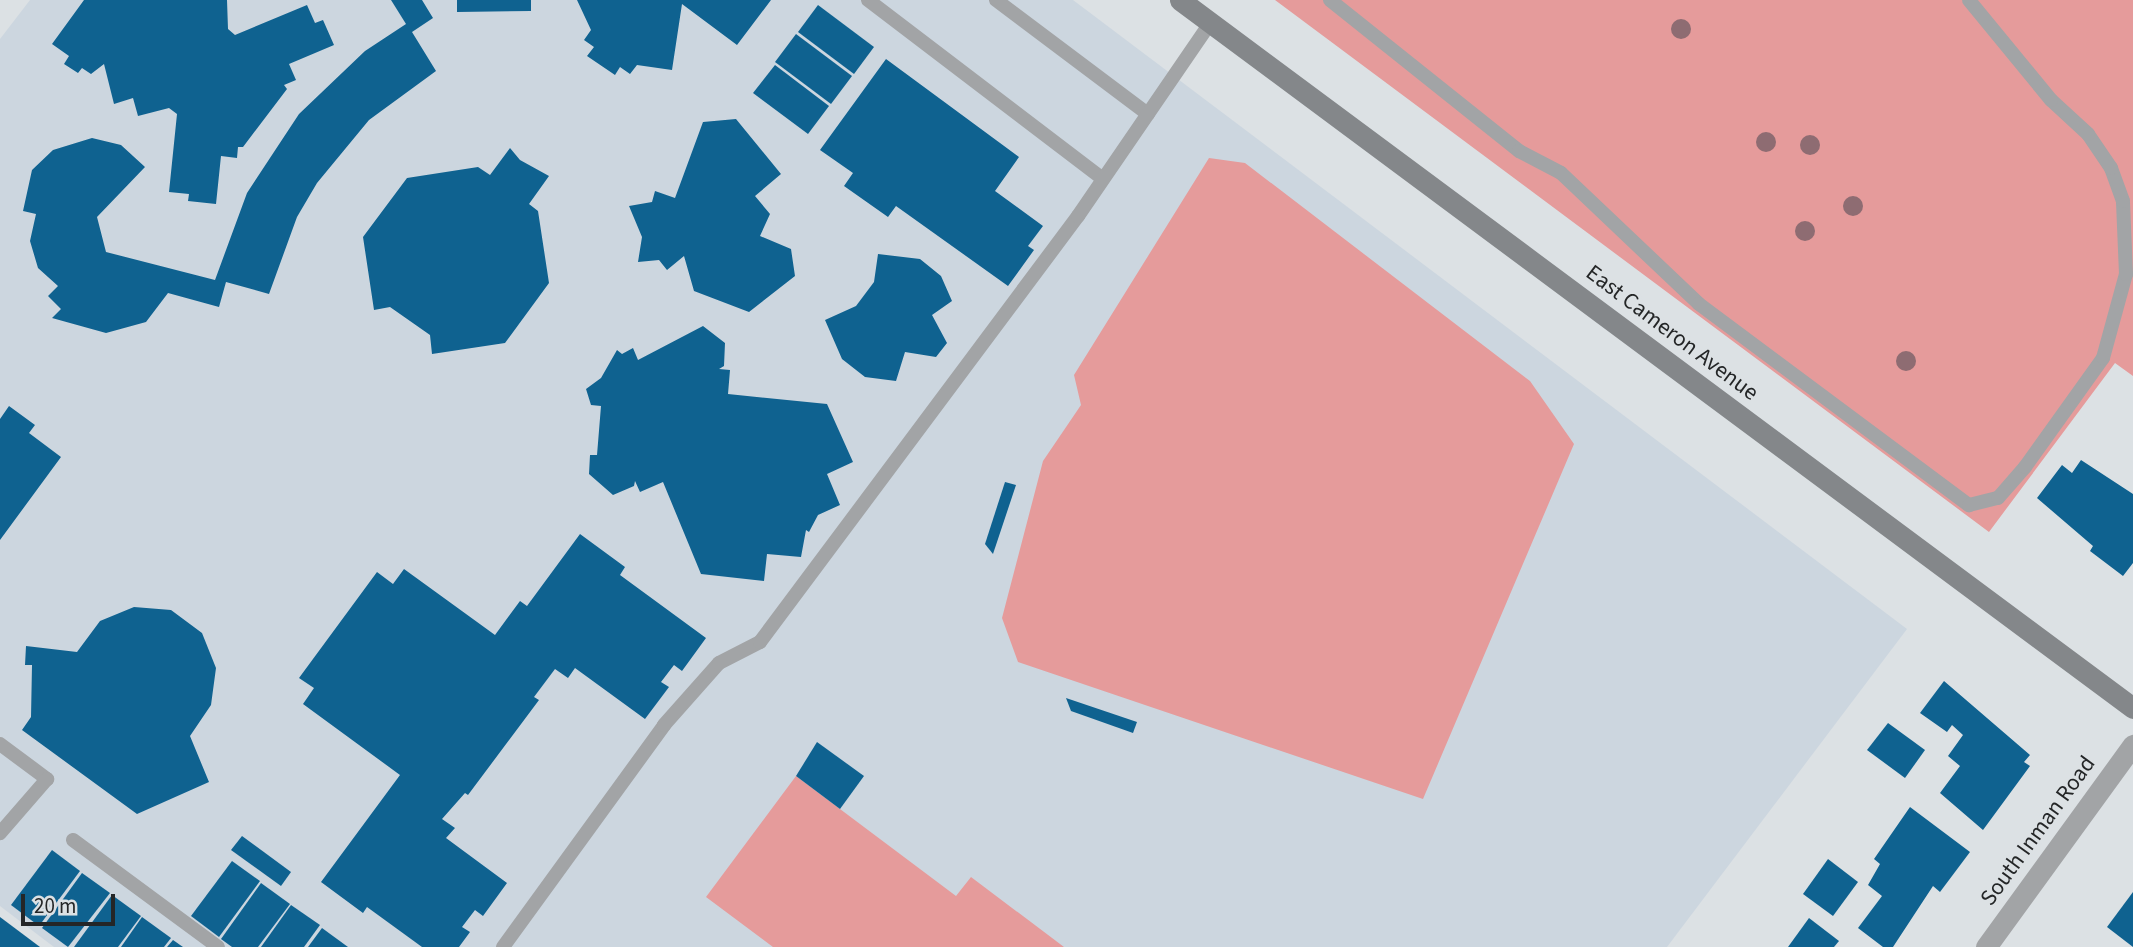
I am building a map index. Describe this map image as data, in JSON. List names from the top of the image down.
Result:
{
  "streets": {
    "main road": ["East Cameron Avenue"],
    "street": ["South Inman Road"]
  },
  "scale_bar": "20 m"
}
